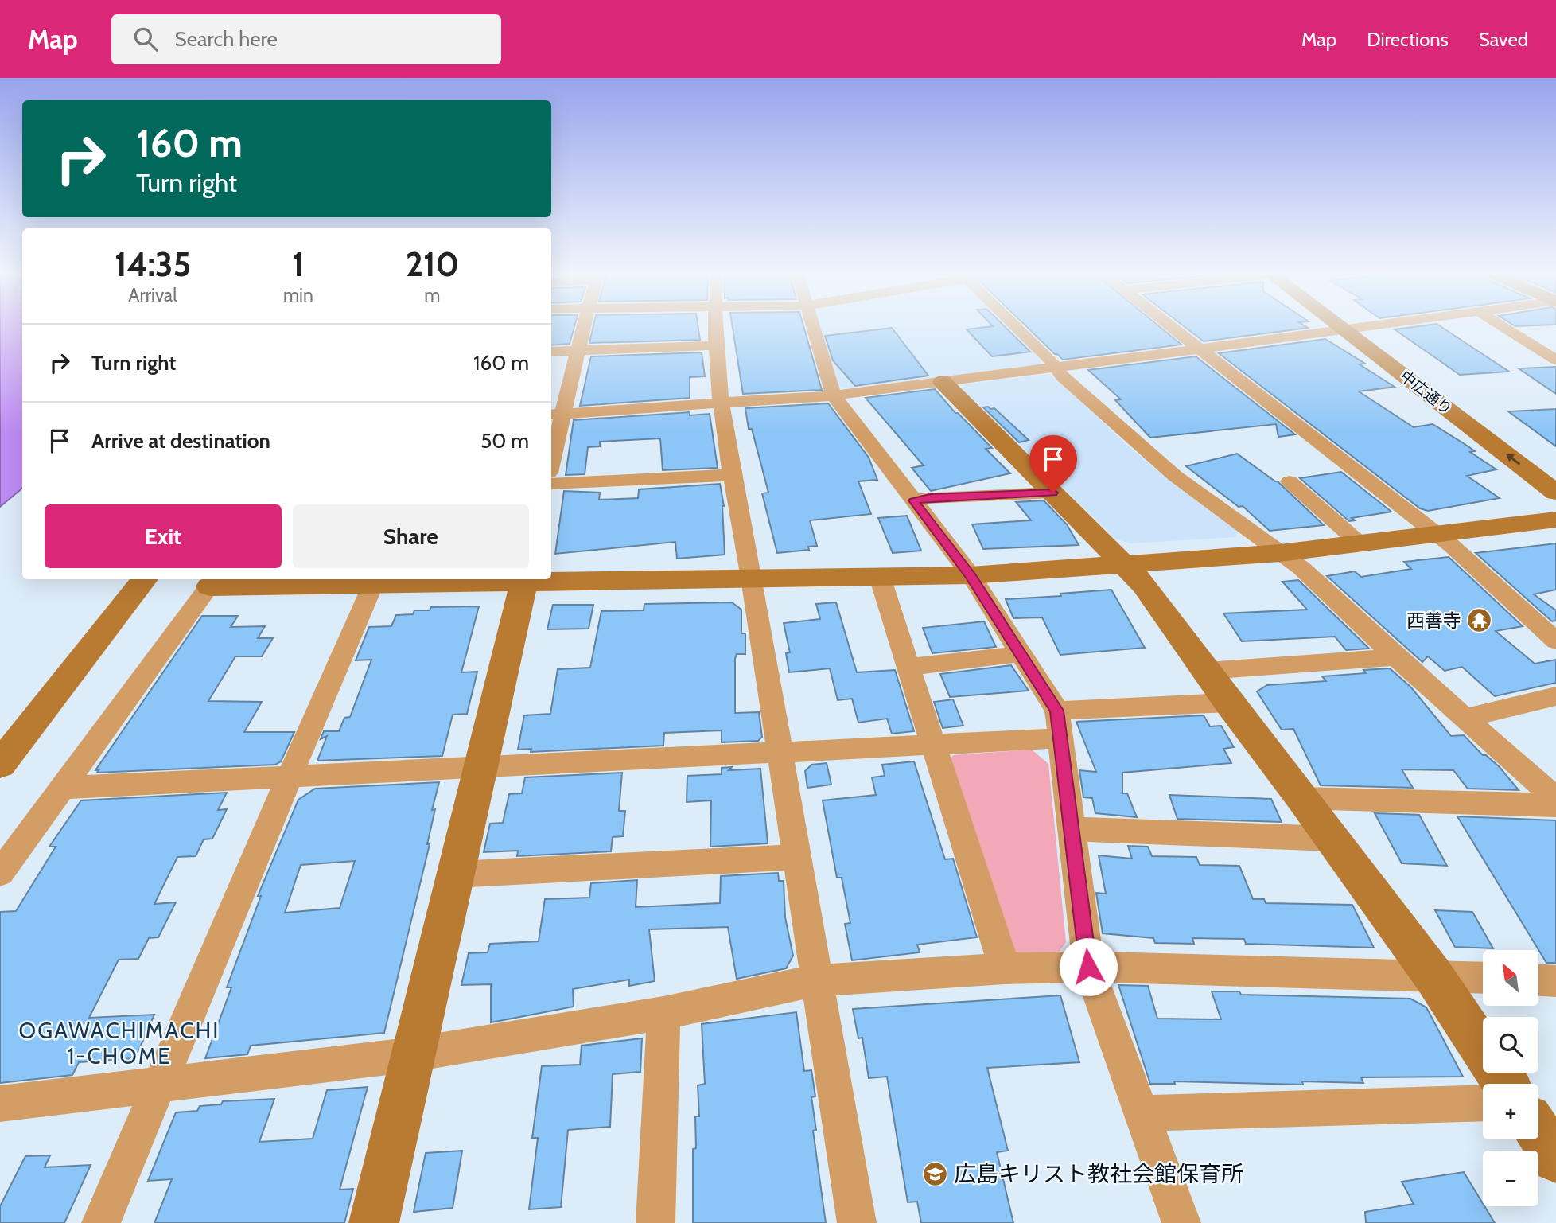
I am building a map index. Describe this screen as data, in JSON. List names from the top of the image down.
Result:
{
  "streets": {
    "street": ["中広通り"]
  },
  "districts": ["OGAWACHIMACHI 1-CHOME"],
  "places": {
    "temple": ["西善寺"],
    "school or university": ["広島キリスト教社会館保育所"]
  },
  "north": "top left",
  "page": {
    "header": "Map",
    "search": "Search here",
    "nav": ["Map", "Directions", "Saved"],
    "turn": ["160 m", "Turn right"],
    "eta": [
      "14:35",
      "Arrival",
      "1",
      "min",
      "210",
      "m"
    ],
    "list": [
      {
        "name": "Turn right",
        "value": "160 m"
      },
      {
        "name": "Arrive at destination",
        "value": "50 m"
      }
    ],
    "buttons": ["Exit", "Share"],
    "map_buttons": ["+", "−"]
  }
}
